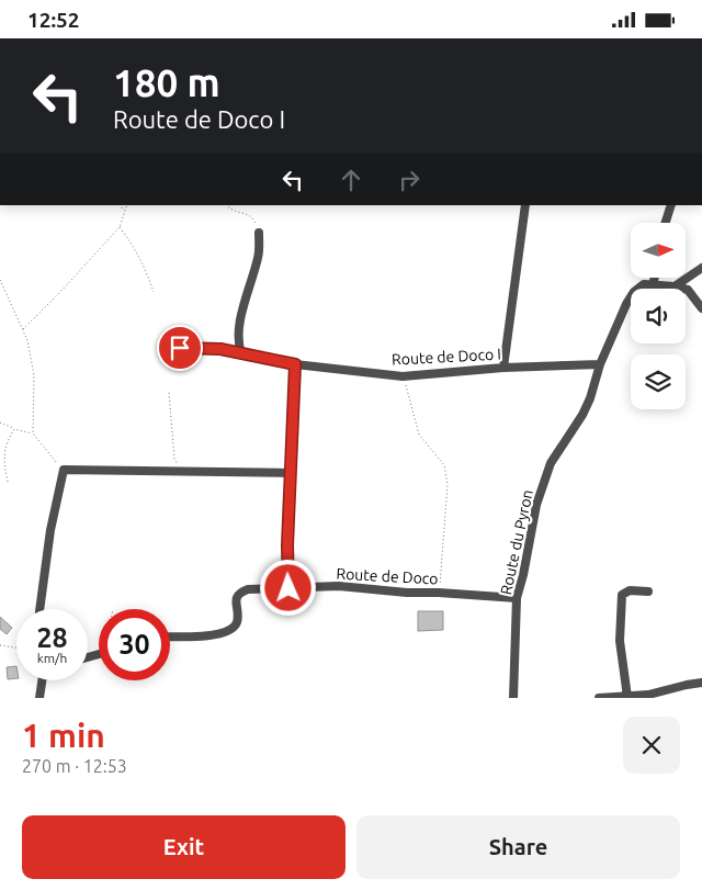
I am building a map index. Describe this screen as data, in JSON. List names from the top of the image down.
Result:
{
  "streets": {
    "street": ["Route de Doco I", "Route du Pyron", "Route de Doco"]
  },
  "crossings": [
    ["Route de Doco I", "Route du Pyron"],
    ["Route du Pyron", "Route de Doco"]
  ],
  "north": "right",
  "page": {
    "status": "12:52",
    "turn": ["180 m", "Route de Doco I"],
    "speed": "28 km/h",
    "limit": "30",
    "heading": ["1 min", "270 m · 12:53"],
    "buttons": ["Exit", "Share"]
  }
}
